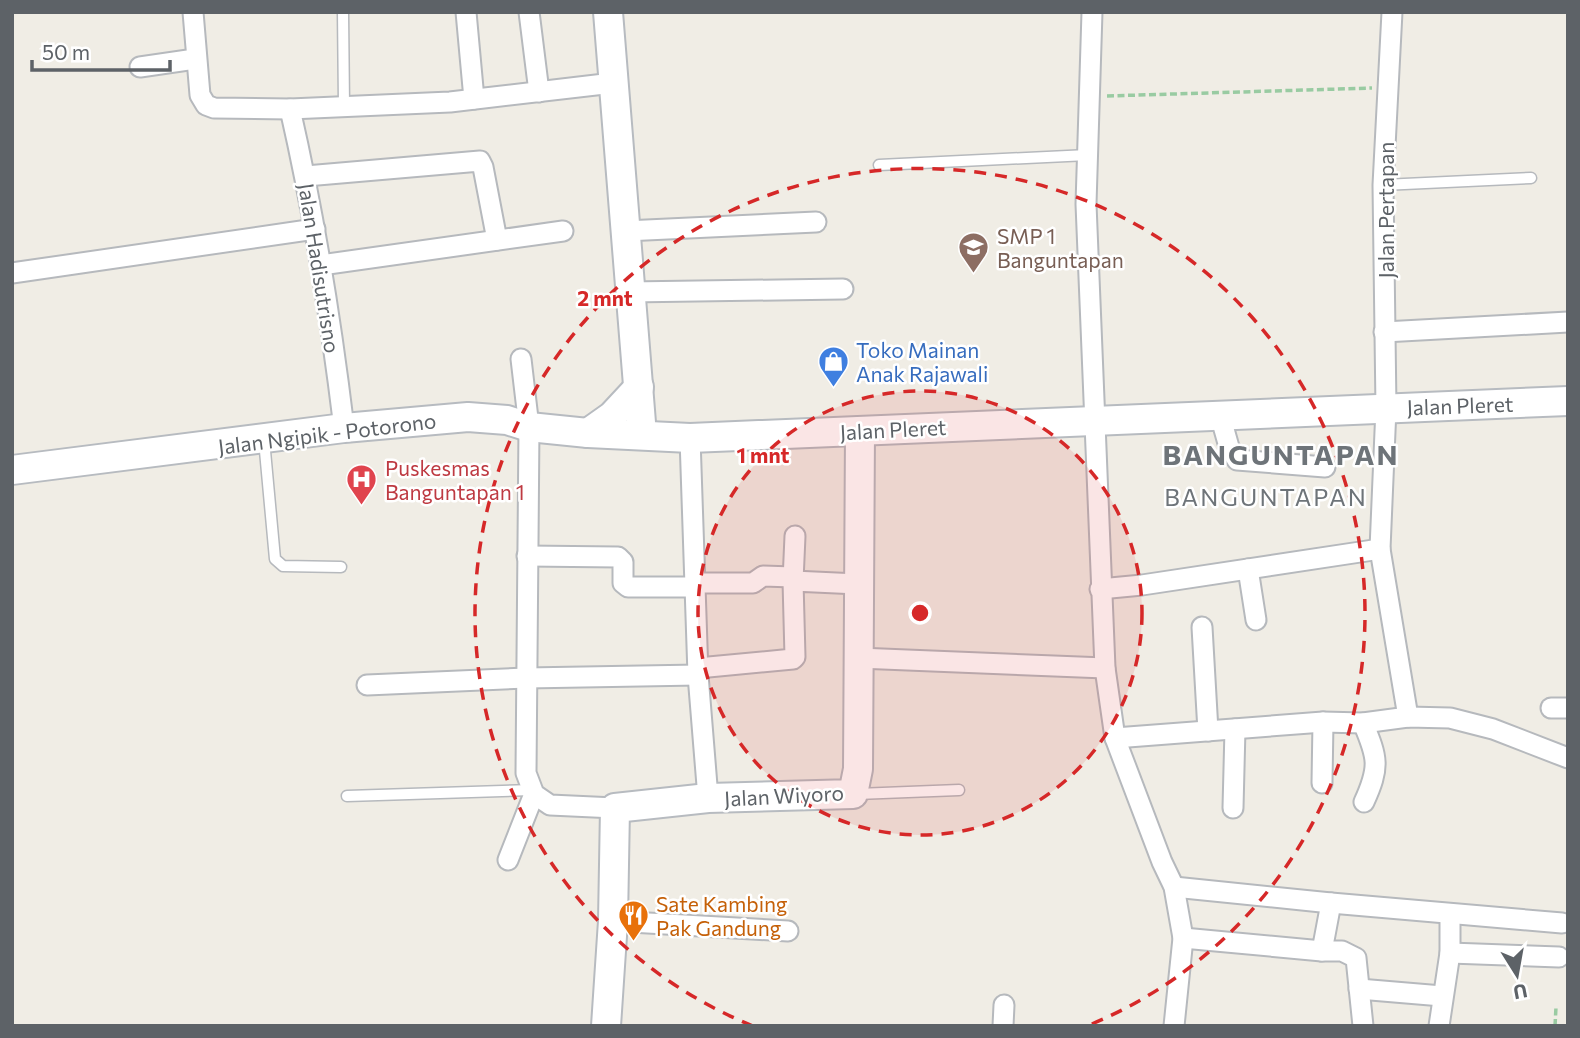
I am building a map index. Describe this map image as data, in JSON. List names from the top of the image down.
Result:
{
  "streets": {
    "street": [
      "Jalan Pertapan",
      "Jalan Hadisutrisno",
      "Jalan Pleret",
      "Jalan Ngipik - Potorono",
      "Jalan Wiyoro"
    ]
  },
  "crossings": [
    ["Jalan Pertapan", "Jalan Pleret"],
    ["Jalan Hadisutrisno", "Jalan Ngipik - Potorono"],
    ["Jalan Pleret", "Jalan Ngipik - Potorono"],
    ["Jalan Pleret", "Jalan Wiyoro"]
  ],
  "districts": ["BANGUNTAPAN", "BANGUNTAPAN"],
  "places": {
    "school or university": ["SMP 1 Banguntapan"],
    "shop": ["Toko Mainan Anak Rajawali"],
    "hospital": ["Puskesmas Banguntapan 1"],
    "restaurant": ["Sate Kambing Pak Gandung"]
  },
  "scale_bar": "50 m",
  "north": "bottom",
  "rings": ["2 mnt", "1 mnt"]
}
